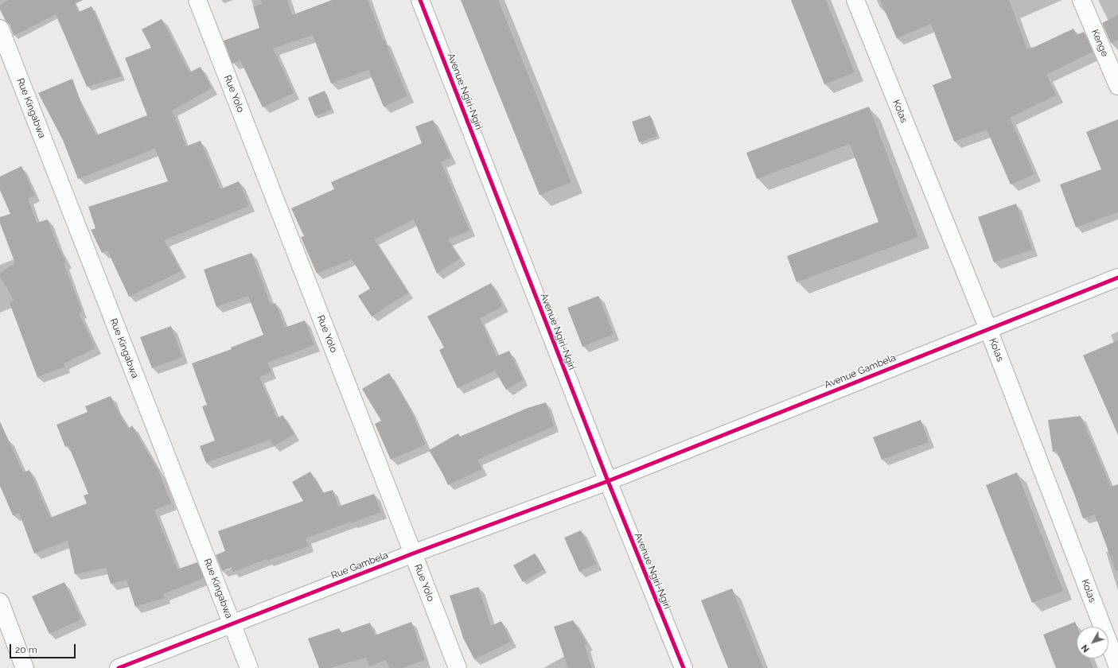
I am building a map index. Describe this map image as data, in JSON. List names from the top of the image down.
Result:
{
  "streets": {
    "street": [
      "Kenge",
      "Avenue Ngiri-Ngiri",
      "Rue Yolo",
      "Rue Kingabwa",
      "Kolas",
      "Avenue Gambela",
      "Rue Gambela"
    ]
  },
  "crossings": [
    ["Avenue Ngiri-Ngiri", "Avenue Gambela"],
    ["Avenue Ngiri-Ngiri", "Rue Gambela"],
    ["Rue Yolo", "Rue Gambela"],
    ["Rue Kingabwa", "Rue Gambela"],
    ["Kolas", "Avenue Gambela"],
    ["Avenue Gambela", "Rue Gambela"]
  ],
  "scale_bar": "20 m",
  "north": "bottom left"
}
